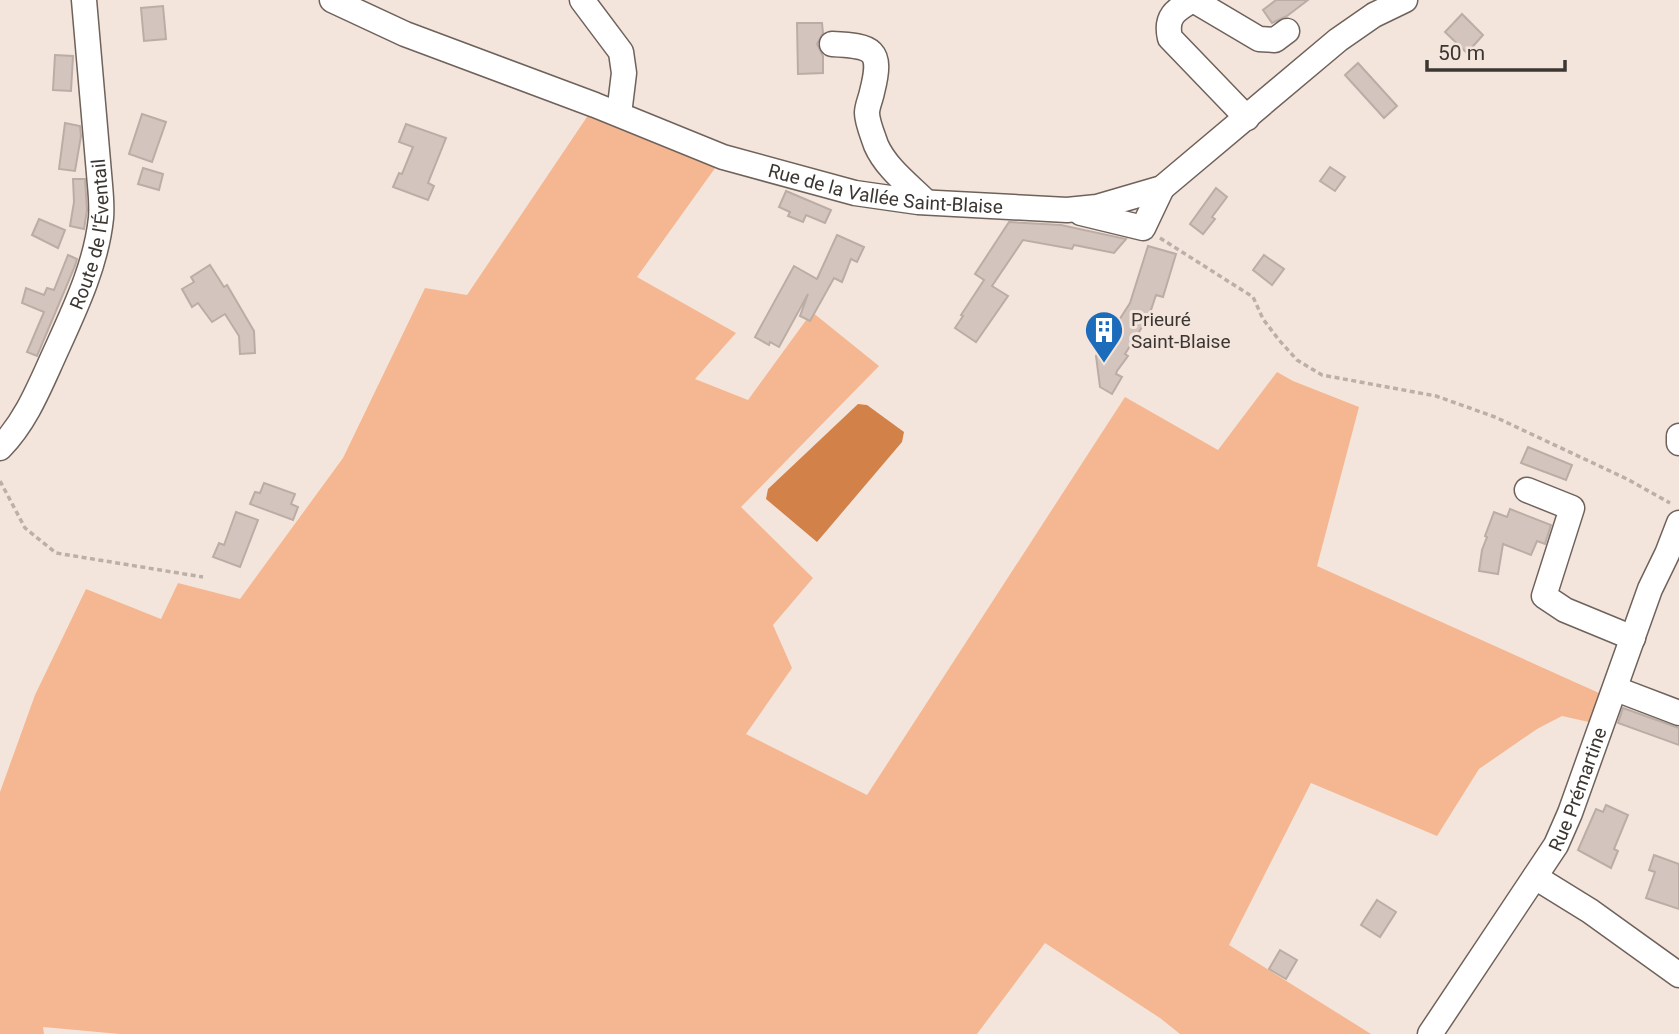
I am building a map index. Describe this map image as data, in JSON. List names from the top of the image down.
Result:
{
  "streets": {
    "street": ["Rue de la Vallée Saint-Blaise", "Route de l'Éventail", "Rue Prémartine"]
  },
  "places": {
    "building": ["Prieuré Saint-Blaise"]
  },
  "scale_bar": "50 m"
}
